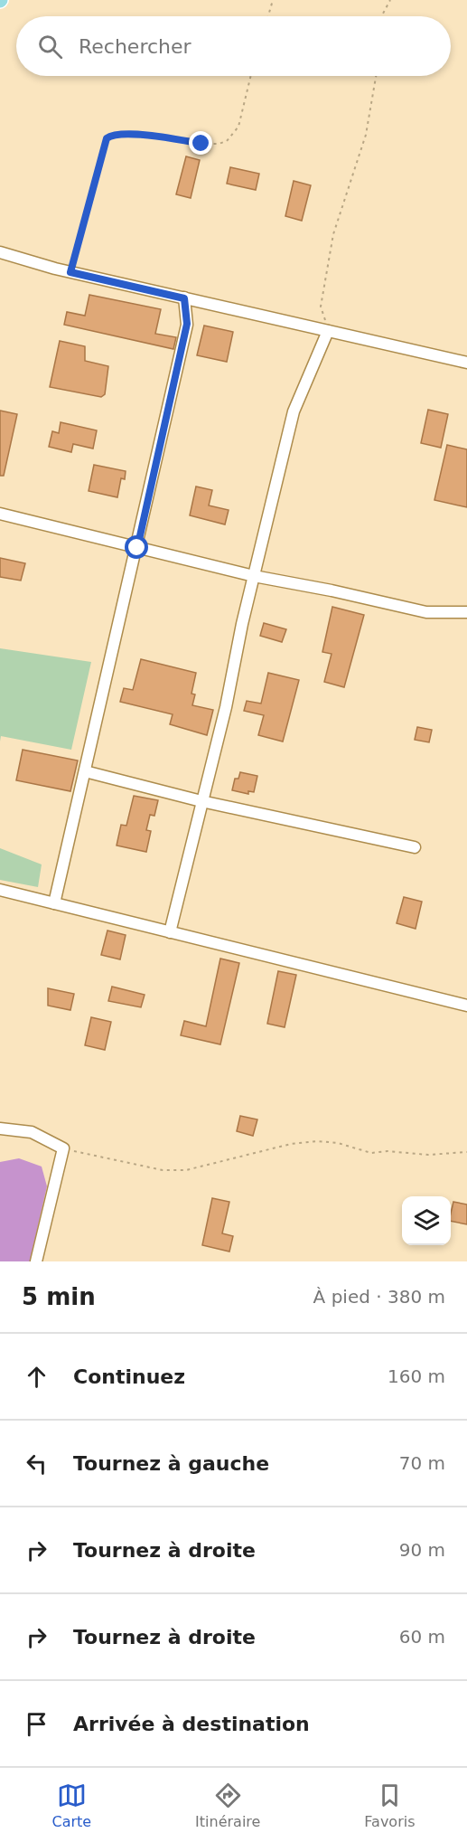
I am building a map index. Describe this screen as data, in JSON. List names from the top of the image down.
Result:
{
  "page": {
    "search": "Rechercher",
    "heading": ["5 min", "À pied · 380 m"],
    "list": [
      ["Continuez", "160 m"],
      ["Tournez à gauche", "70 m"],
      ["Tournez à droite", "90 m"],
      ["Tournez à droite", "60 m"],
      "Arrivée à destination"
    ],
    "nav": ["Carte", "Itinéraire", "Favoris"]
  }
}
